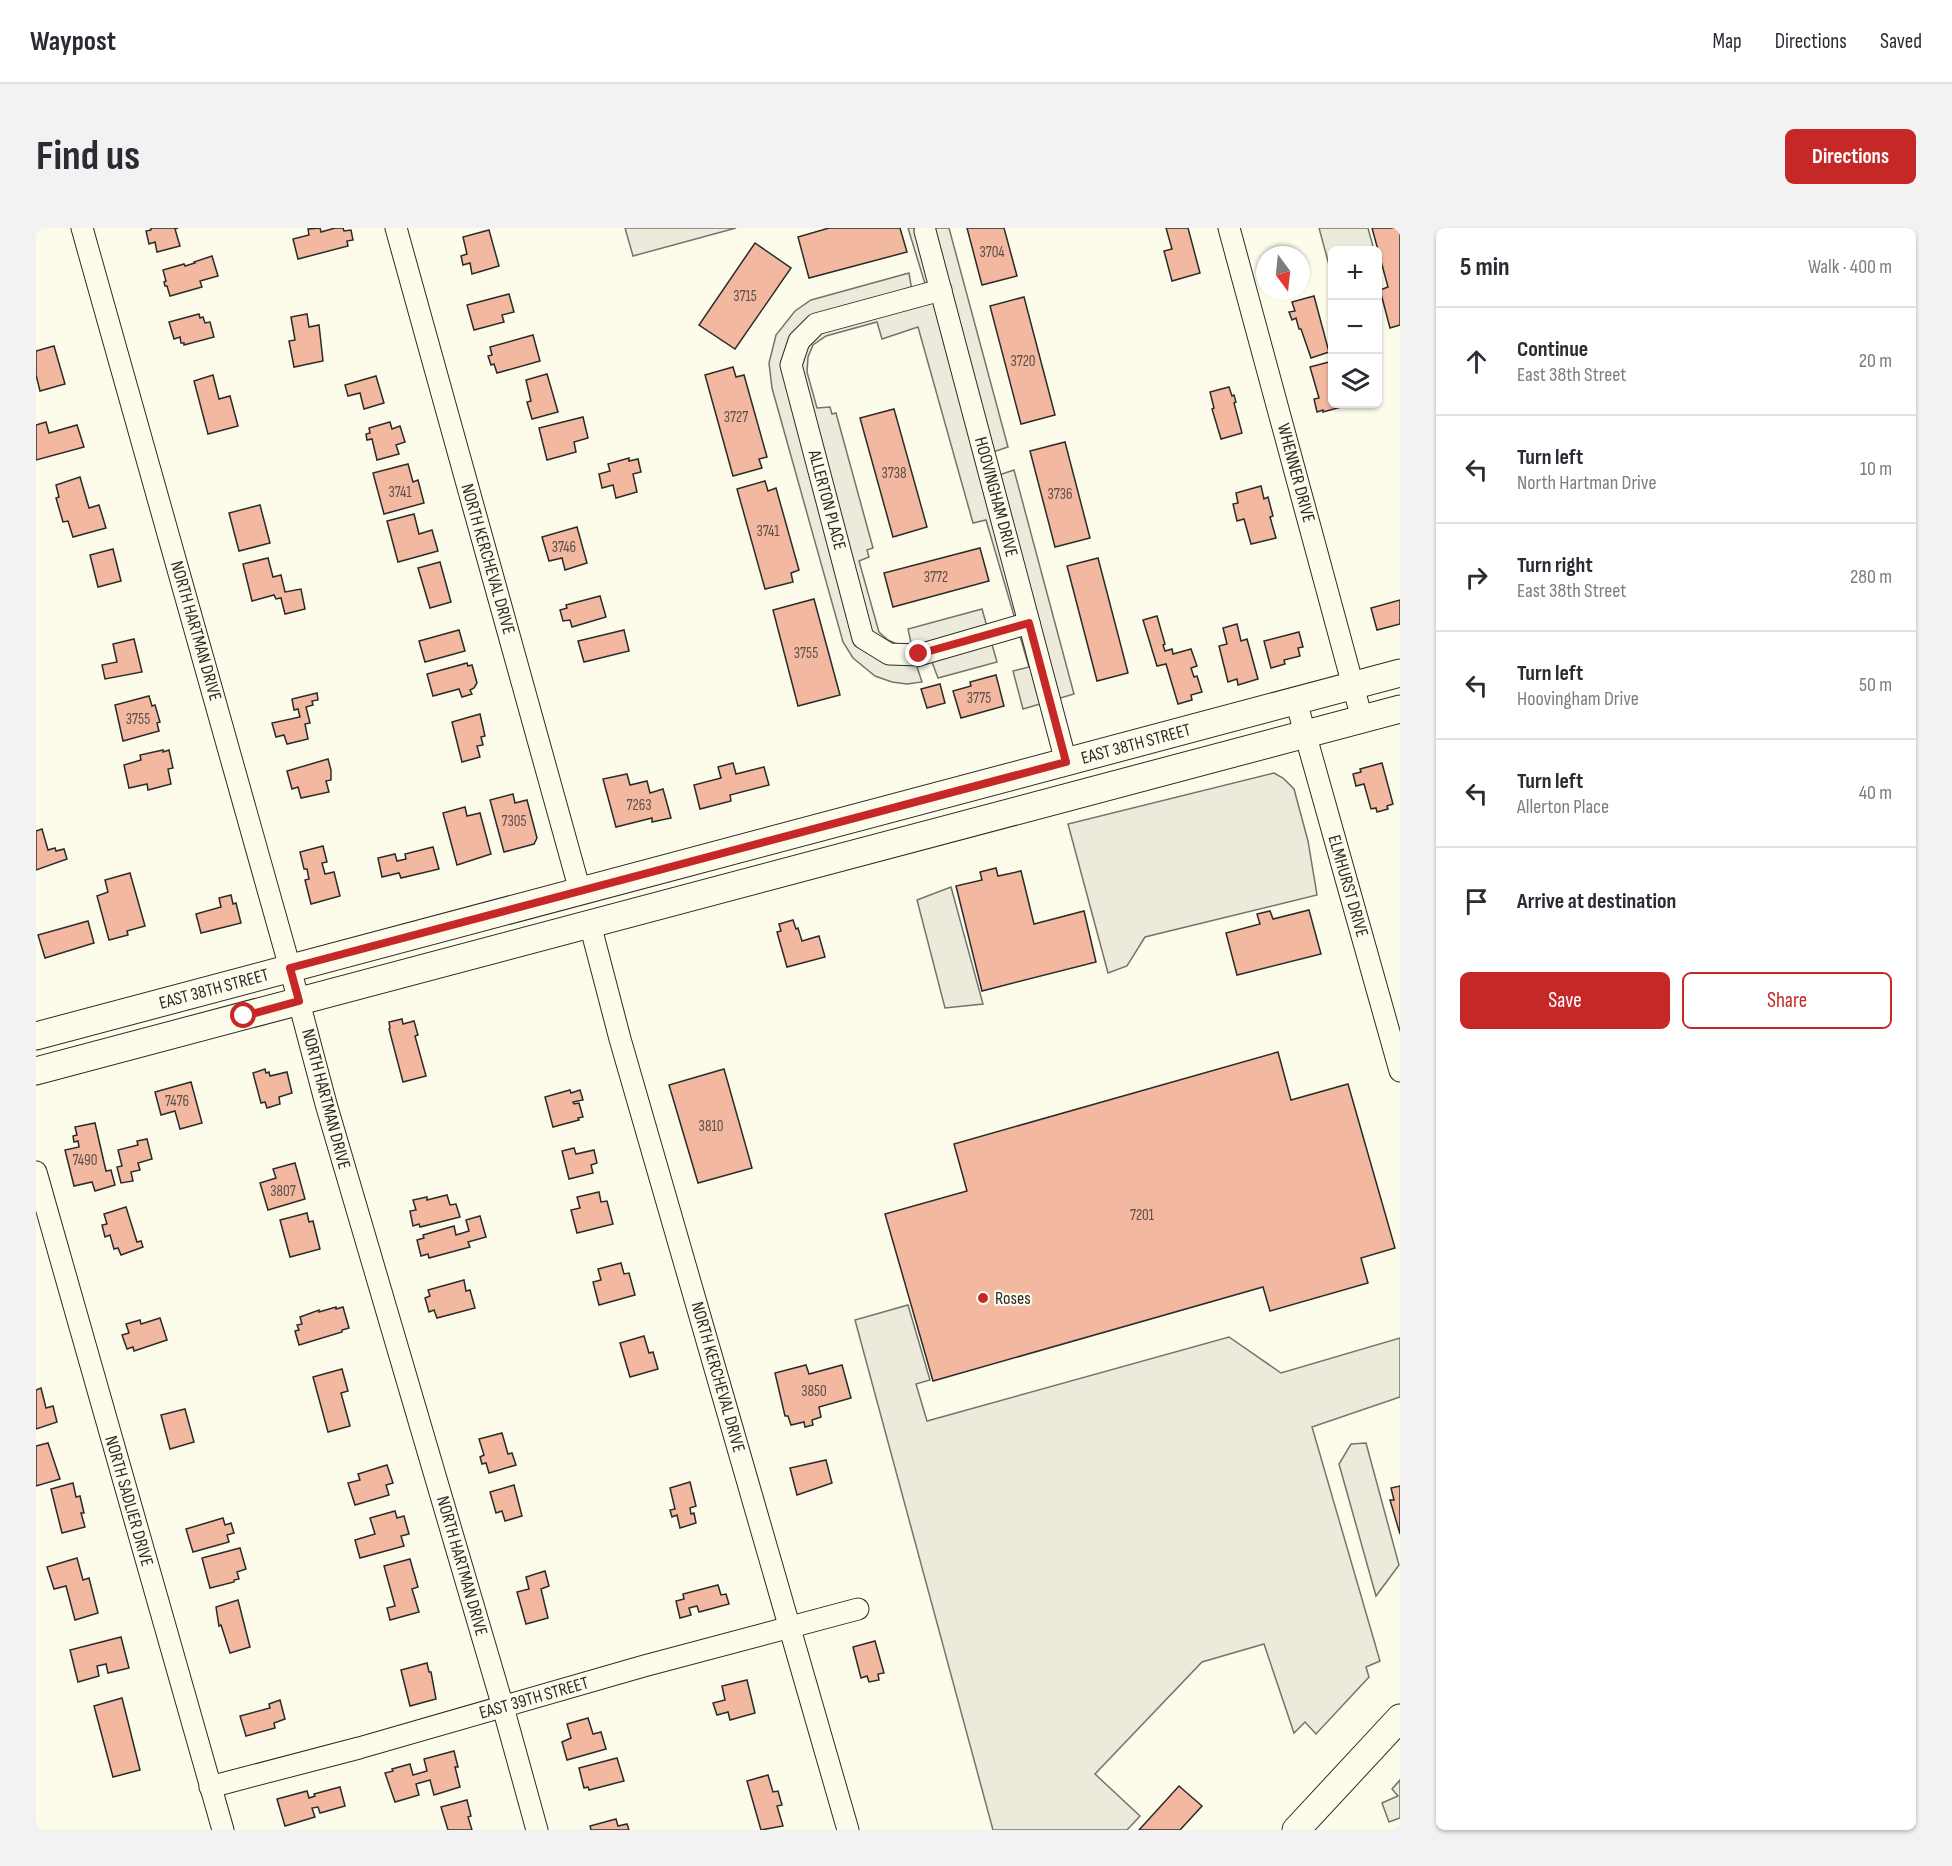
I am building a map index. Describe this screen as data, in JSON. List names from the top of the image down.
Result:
{
  "streets": {
    "main road": ["EAST 38TH STREET"],
    "street": [
      "WHENNER DRIVE",
      "HOOVINGHAM DRIVE",
      "ALLERTON PLACE",
      "NORTH KERCHEVAL DRIVE",
      "NORTH HARTMAN DRIVE",
      "ELMHURST DRIVE",
      "NORTH SADLIER DRIVE",
      "EAST 39TH STREET"
    ]
  },
  "crossings": [
    ["WHENNER DRIVE", "EAST 38TH STREET"],
    ["HOOVINGHAM DRIVE", "ALLERTON PLACE"],
    ["HOOVINGHAM DRIVE", "EAST 38TH STREET"],
    ["NORTH KERCHEVAL DRIVE", "EAST 38TH STREET"],
    ["NORTH KERCHEVAL DRIVE", "EAST 39TH STREET"],
    ["NORTH HARTMAN DRIVE", "EAST 38TH STREET"],
    ["NORTH HARTMAN DRIVE", "EAST 39TH STREET"],
    ["EAST 38TH STREET", "ELMHURST DRIVE"],
    ["NORTH SADLIER DRIVE", "EAST 39TH STREET"]
  ],
  "places": ["Roses"],
  "house_numbers": [
    "3704",
    "3715",
    "3720",
    "3727",
    "3738",
    "3741",
    "3736",
    "3741",
    "3746",
    "3772",
    "3755",
    "3775",
    "3755",
    "7263",
    "7305",
    "7476",
    "3810",
    "7490",
    "3807",
    "7201",
    "3850"
  ],
  "north": "bottom",
  "page": {
    "header": "Waypost",
    "nav": ["Map", "Directions", "Saved"],
    "buttons": [
      "Directions",
      ["Save", "Share"]
    ],
    "title": "Find us",
    "heading": ["5 min", "Walk · 400 m"],
    "map_buttons": ["+", "−"],
    "list": [
      ["Continue", "East 38th Street", "20 m"],
      ["Turn left", "North Hartman Drive", "10 m"],
      ["Turn right", "East 38th Street", "280 m"],
      ["Turn left", "Hoovingham Drive", "50 m"],
      ["Turn left", "Allerton Place", "40 m"],
      "Arrive at destination"
    ]
  }
}
